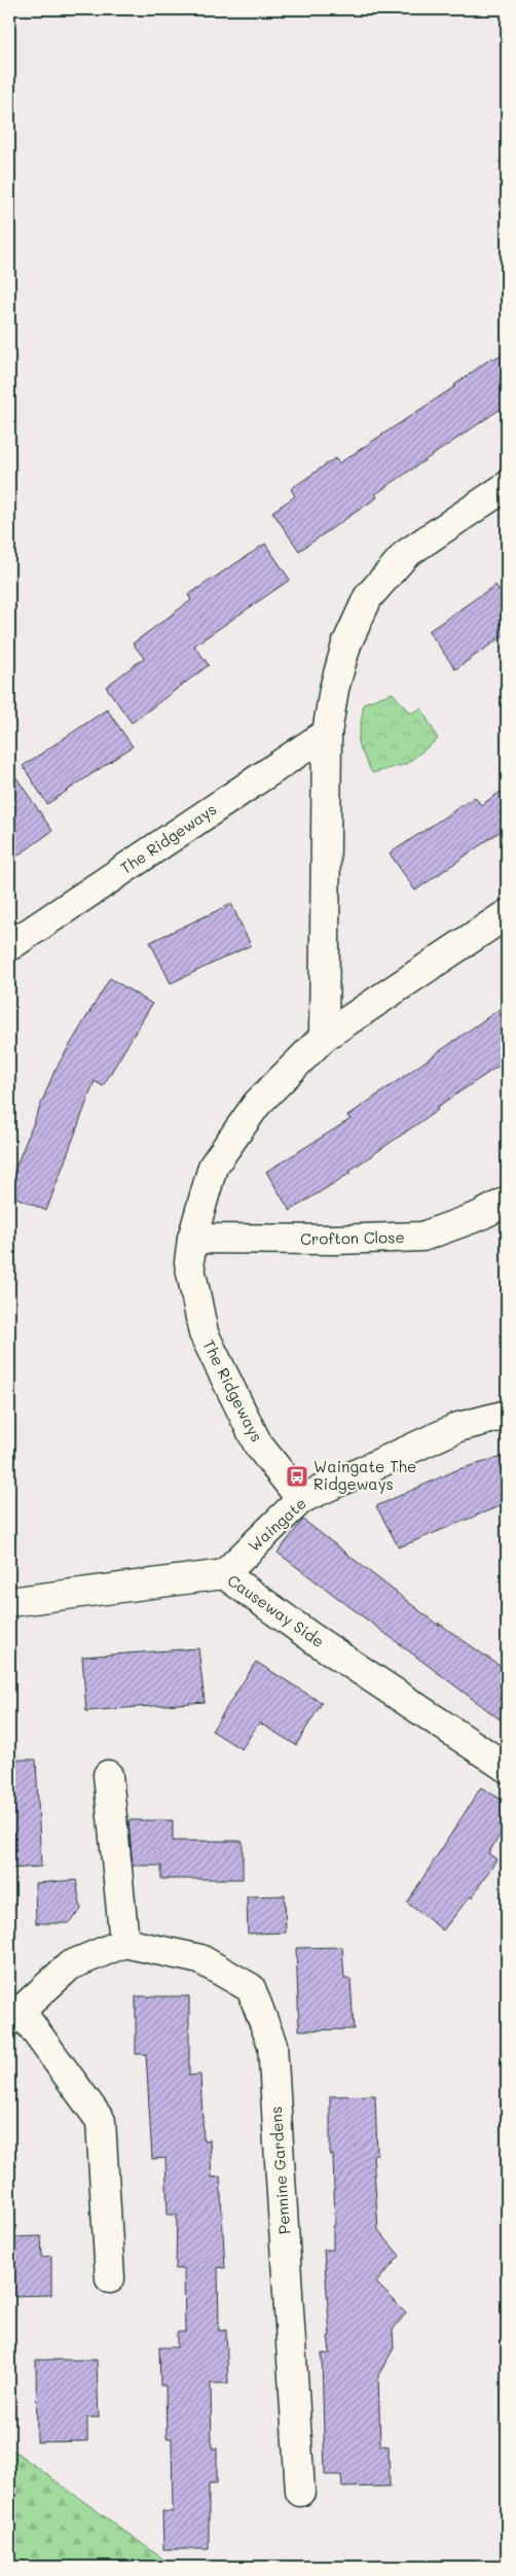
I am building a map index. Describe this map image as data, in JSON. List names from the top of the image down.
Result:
{
  "streets": {
    "street": [
      "The Ridgeways",
      "Crofton Close",
      "Waingate",
      "Causeway Side",
      "Pennine Gardens"
    ]
  },
  "crossings": [
    ["The Ridgeways", "Crofton Close"],
    ["The Ridgeways", "Waingate"],
    ["Waingate", "Causeway Side"]
  ],
  "places": {
    "bus stop": ["Waingate The Ridgeways"]
  }
}
